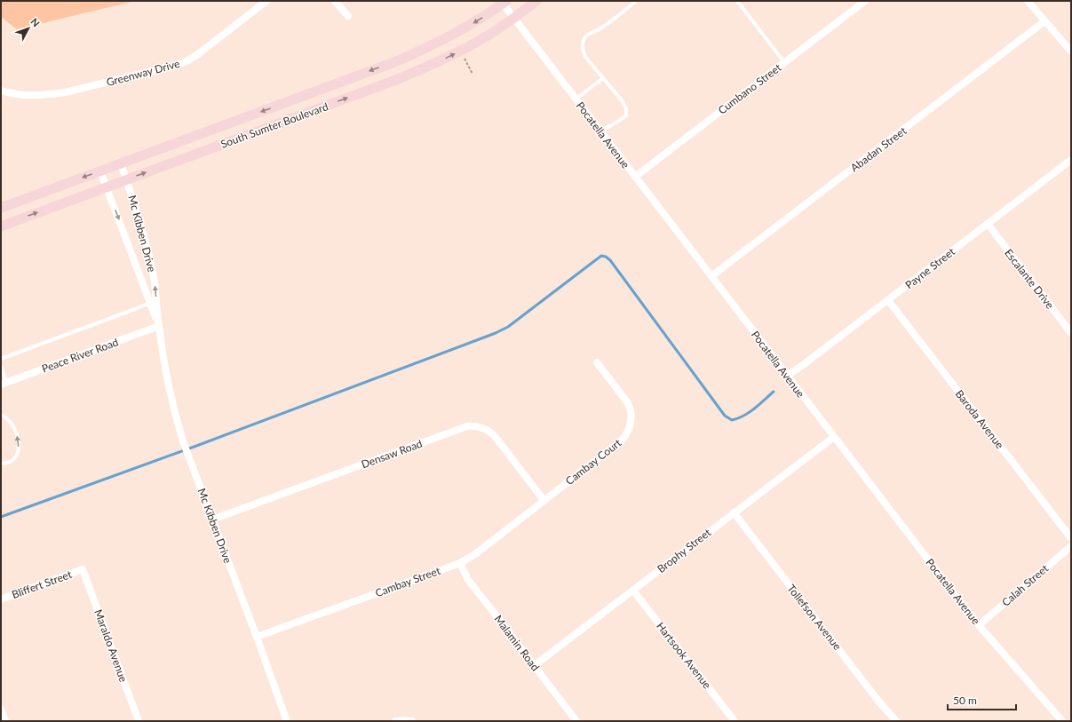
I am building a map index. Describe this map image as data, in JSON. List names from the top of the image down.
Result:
{
  "streets": {
    "main road": ["South Sumter Boulevard"],
    "street": [
      "Greenway Drive",
      "Cumbano Street",
      "Pocatella Avenue",
      "Abadan Street",
      "Mc Kibben Drive",
      "Payne Street",
      "Escalante Drive",
      "Peace River Road",
      "Baroda Avenue",
      "Densaw Road",
      "Cambay Court",
      "Brophy Street",
      "Cambay Street",
      "Bliffert Street",
      "Calah Street",
      "Tollefson Avenue",
      "Malamin Road",
      "Maraldo Avenue",
      "Hartsook Avenue"
    ]
  },
  "crossings": [
    ["Cumbano Street", "Pocatella Avenue"],
    ["South Sumter Boulevard", "Pocatella Avenue"],
    ["South Sumter Boulevard", "Mc Kibben Drive"],
    ["Pocatella Avenue", "Abadan Street"],
    ["Pocatella Avenue", "Payne Street"],
    ["Pocatella Avenue", "Brophy Street"],
    ["Pocatella Avenue", "Calah Street"],
    ["Mc Kibben Drive", "Peace River Road"],
    ["Mc Kibben Drive", "Densaw Road"],
    ["Mc Kibben Drive", "Cambay Street"],
    ["Payne Street", "Escalante Drive"],
    ["Payne Street", "Baroda Avenue"],
    ["Densaw Road", "Cambay Court"],
    ["Densaw Road", "Cambay Street"],
    ["Cambay Court", "Cambay Street"],
    ["Brophy Street", "Tollefson Avenue"],
    ["Brophy Street", "Malamin Road"],
    ["Brophy Street", "Hartsook Avenue"],
    ["Cambay Street", "Malamin Road"],
    ["Bliffert Street", "Maraldo Avenue"]
  ],
  "scale_bar": "50 m",
  "north": "top right"
}
